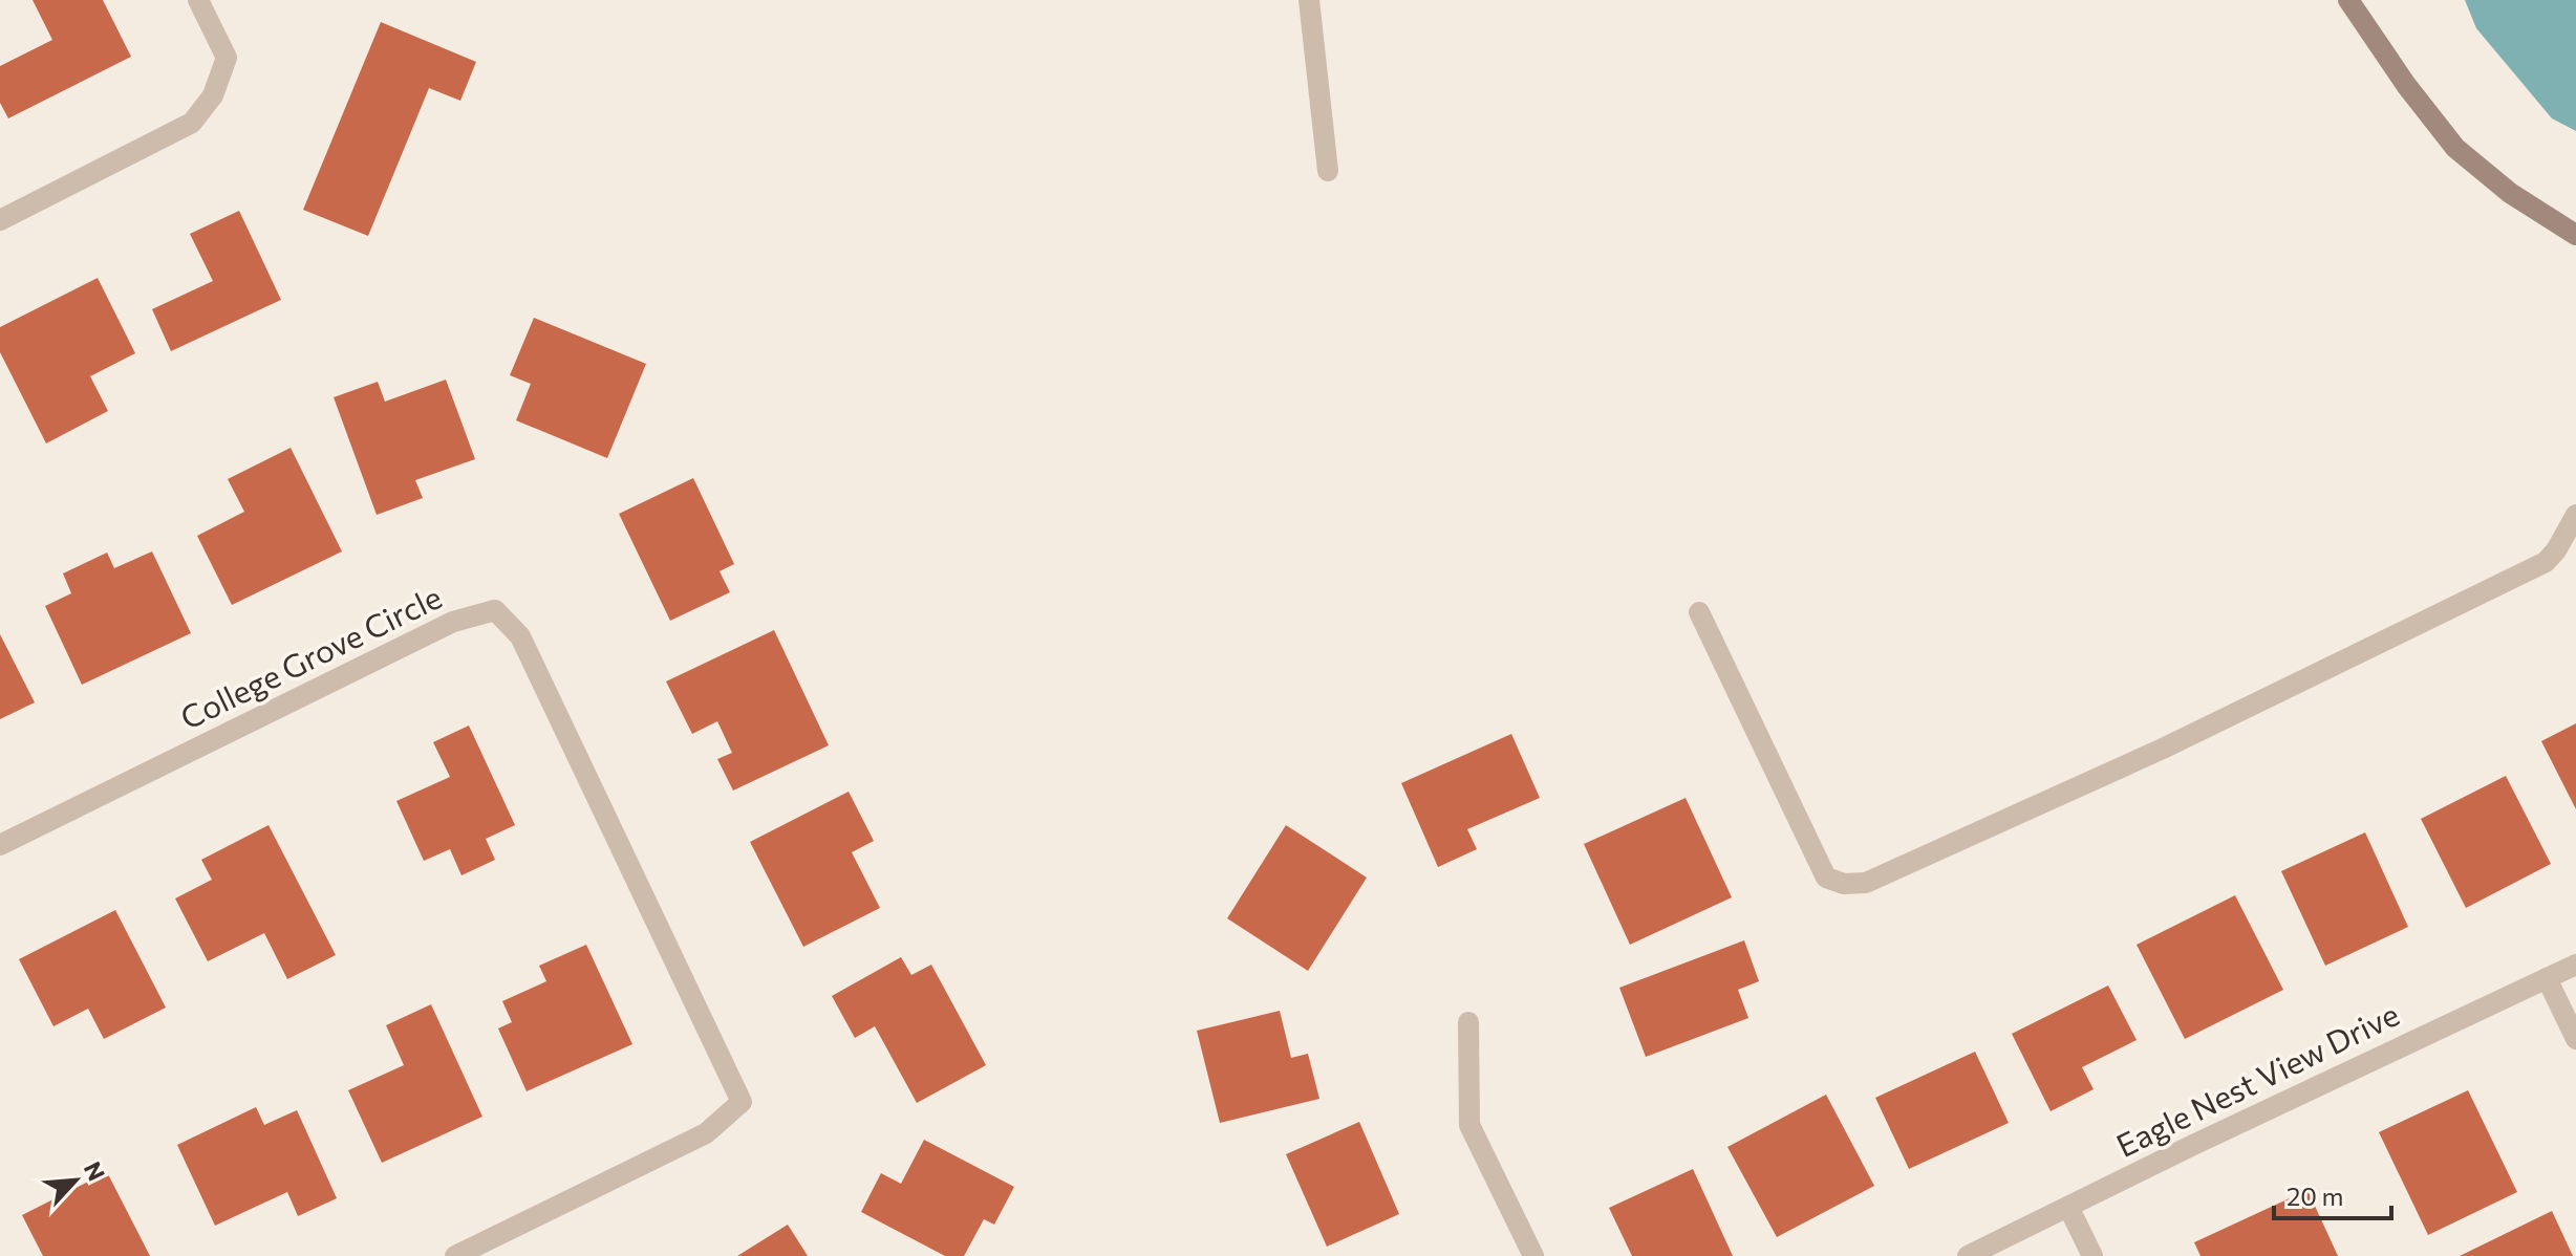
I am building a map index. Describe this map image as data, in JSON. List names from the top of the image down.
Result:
{
  "streets": {
    "street": ["College Grove Circle", "Eagle Nest View Drive"]
  },
  "scale_bar": "20 m",
  "north": "top right"
}
